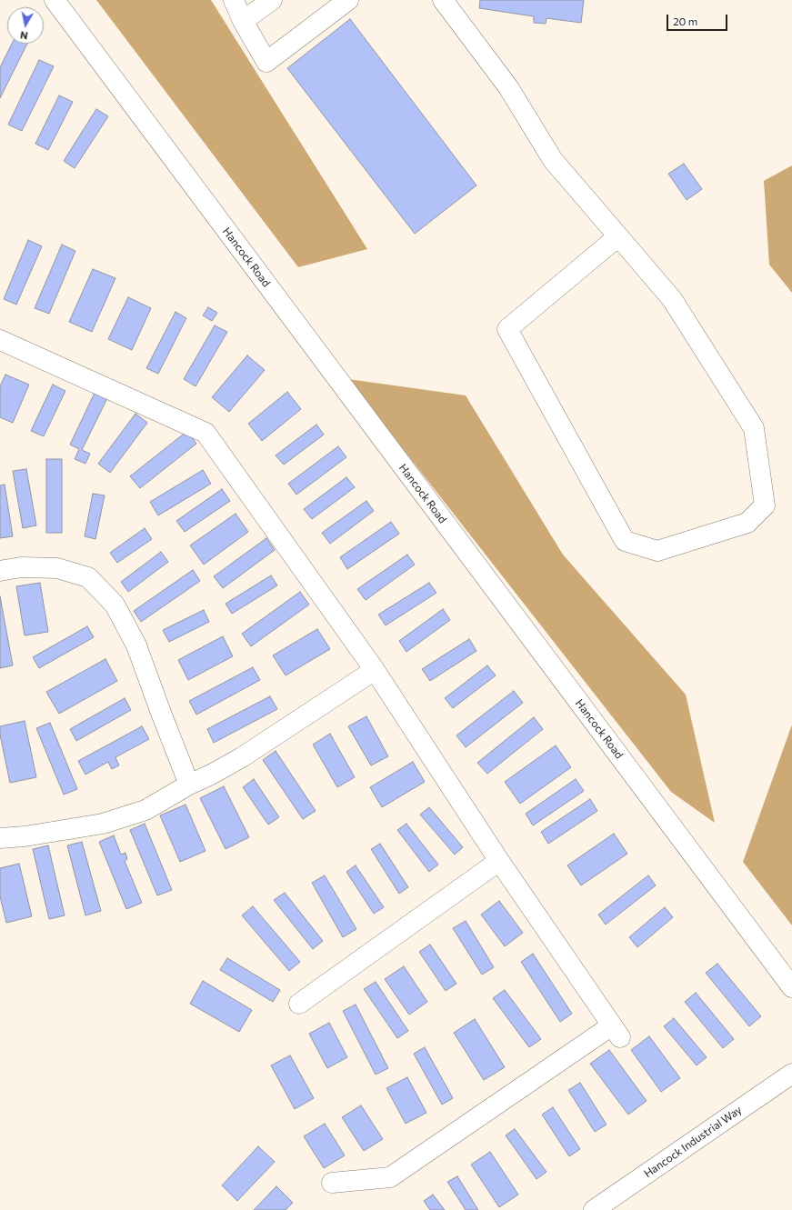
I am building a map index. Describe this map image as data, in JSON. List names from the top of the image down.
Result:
{
  "streets": {
    "street": ["Hancock Road", "Hancock Industrial Way"]
  },
  "scale_bar": "20 m",
  "north": "bottom"
}
